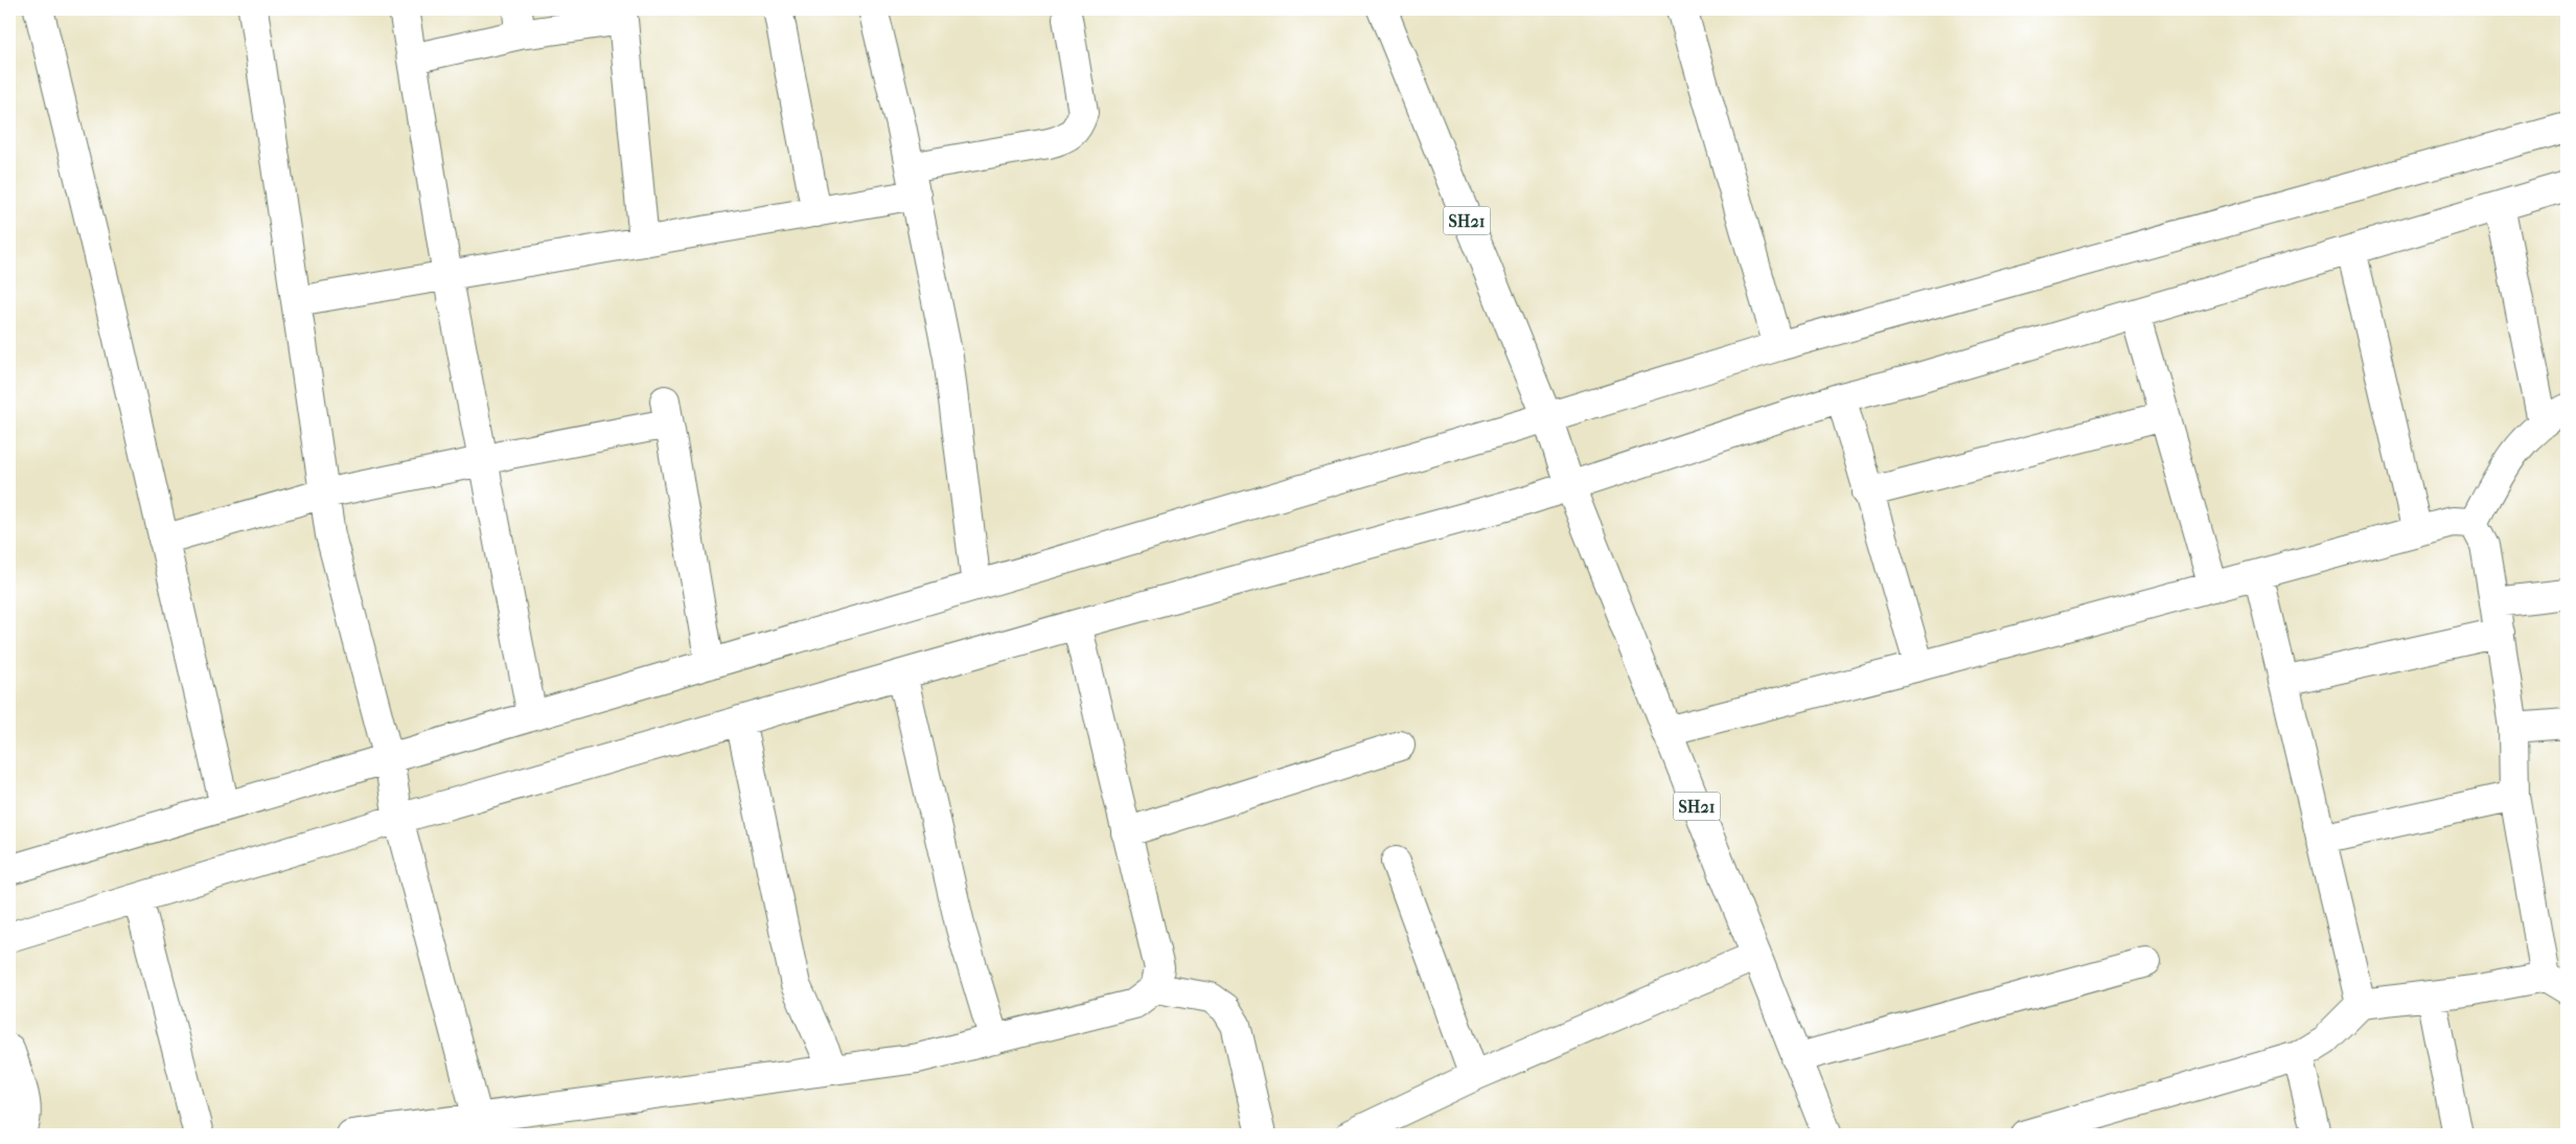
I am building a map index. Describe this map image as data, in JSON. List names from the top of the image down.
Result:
{
  "streets": {
    "street": ["SH21"]
  }
}
